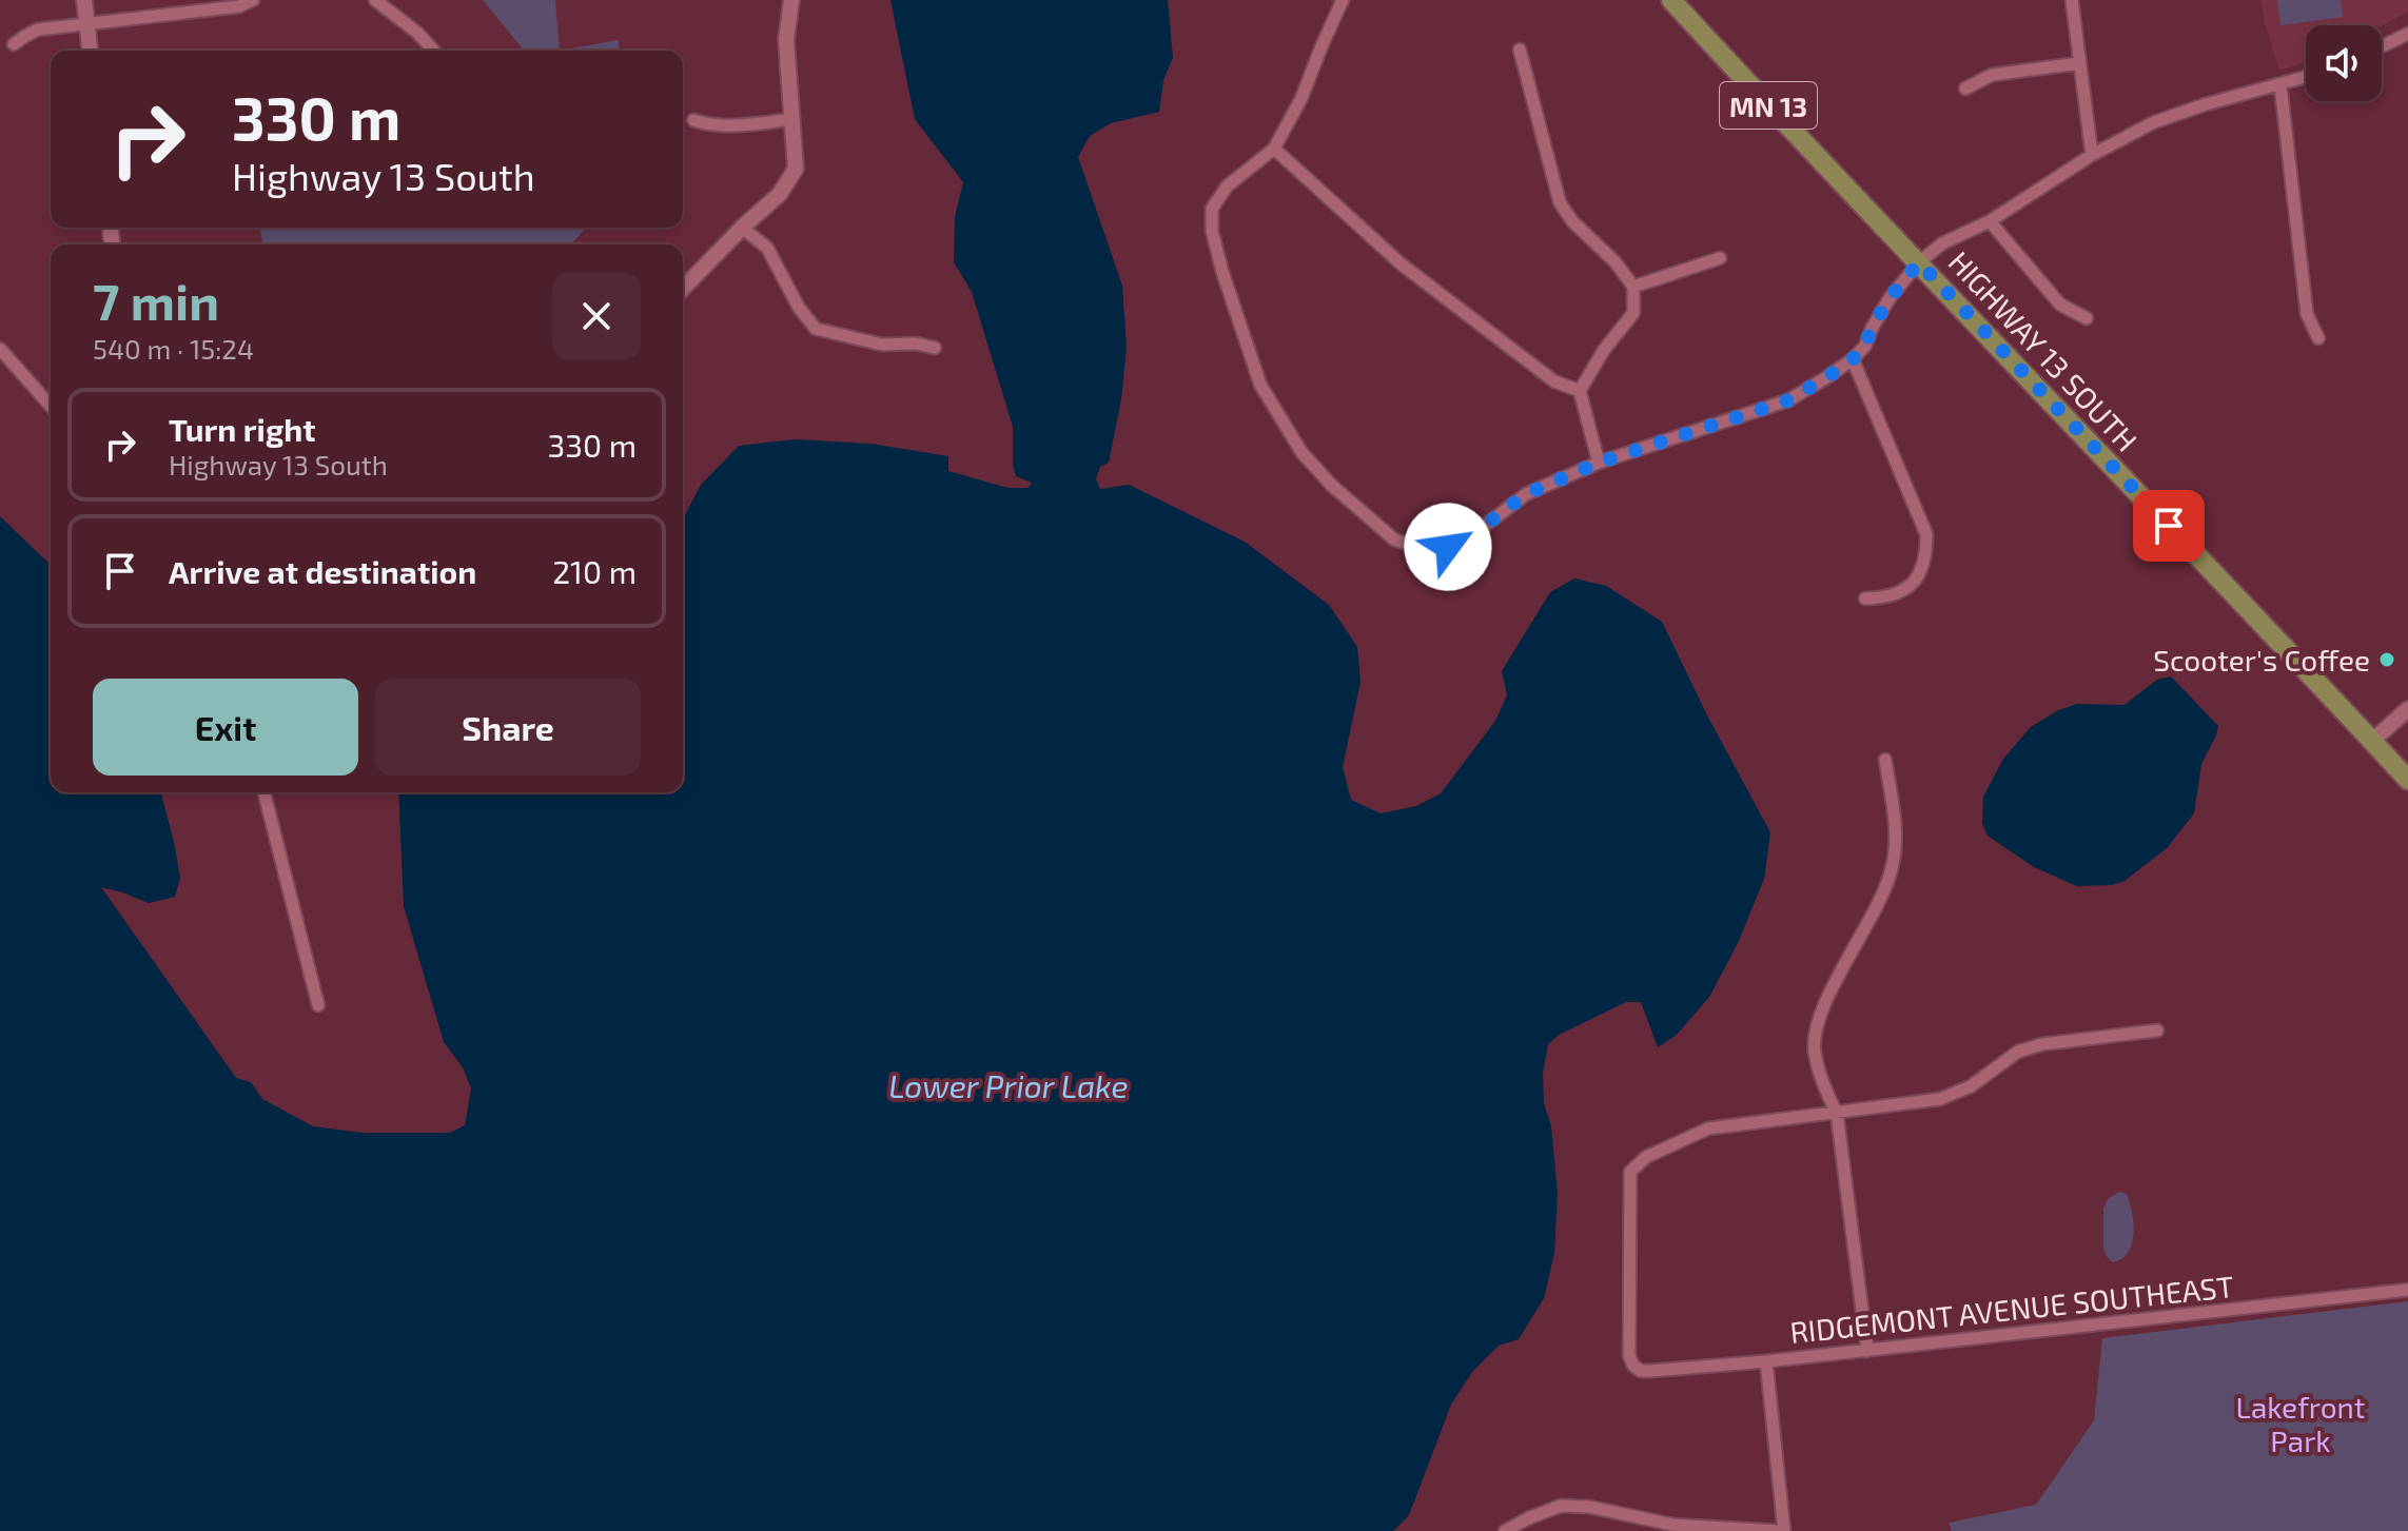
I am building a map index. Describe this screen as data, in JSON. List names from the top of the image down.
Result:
{
  "streets": {
    "main road": ["MN 13", "HIGHWAY 13 SOUTH"],
    "street": ["RIDGEMONT AVENUE SOUTHEAST"]
  },
  "water": ["Lower Prior Lake"],
  "parks": ["Lakefront Park"],
  "places": ["Scooter's Coffee"],
  "page": {
    "turn": ["330 m", "Highway 13 South"],
    "heading": ["7 min", "540 m · 15:24"],
    "list": [
      {
        "name": "Turn right",
        "note": "Highway 13 South",
        "value": "330 m"
      },
      {
        "name": "Arrive at destination",
        "value": "210 m"
      }
    ],
    "buttons": ["Exit", "Share"]
  }
}
